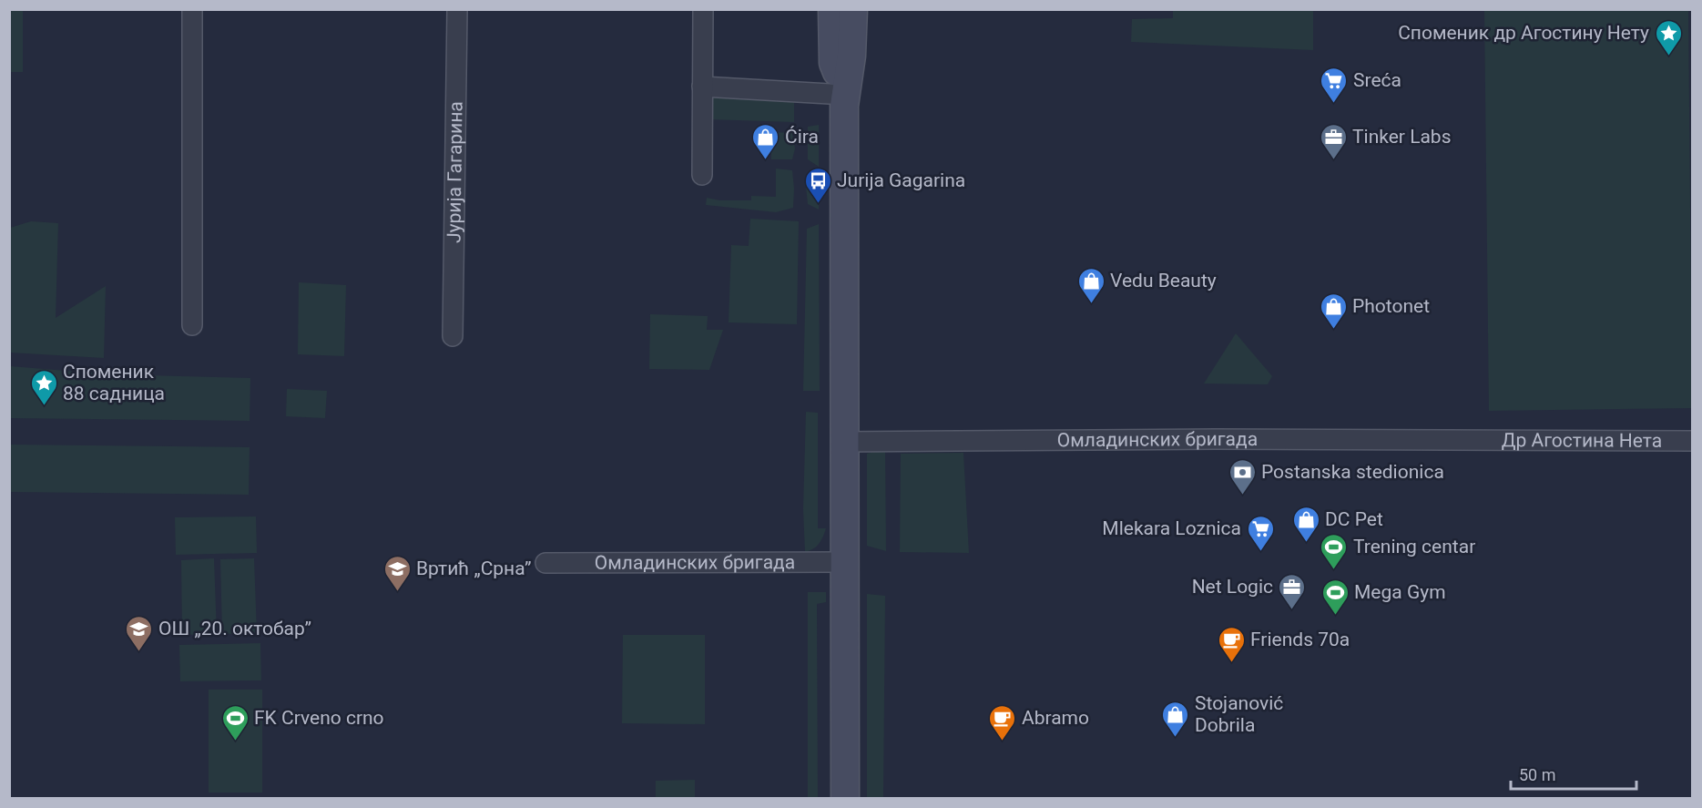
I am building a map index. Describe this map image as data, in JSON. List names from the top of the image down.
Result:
{
  "streets": {
    "street": ["Јурија Гагарина", "Омладинских бригада", "Др Агостина Нета"]
  },
  "crossings": [
    ["Омладинских бригада", "Др Агостина Нета"]
  ],
  "places": {
    "place": ["Споменик др Агостину Нету", "Споменик 88 садница"],
    "supermarket": ["Sreća", "Mlekara Loznica"],
    "shop": [
      "Ćira",
      "Vedu Beauty",
      "Photonet",
      "DC Pet",
      "Stojanović Dobrila"
    ],
    "office": ["Tinker Labs", "Net Logic"],
    "bus stop": ["Jurija Gagarina"],
    "bank": ["Postanska stedionica"],
    "sports": ["Trening centar", "Mega Gym", "FK Crveno crno"],
    "school or university": ["Вртић „Срна”", "ОШ „20. октобар”"],
    "cafe": ["Friends 70a", "Abramo"]
  },
  "scale_bar": "50 m"
}
